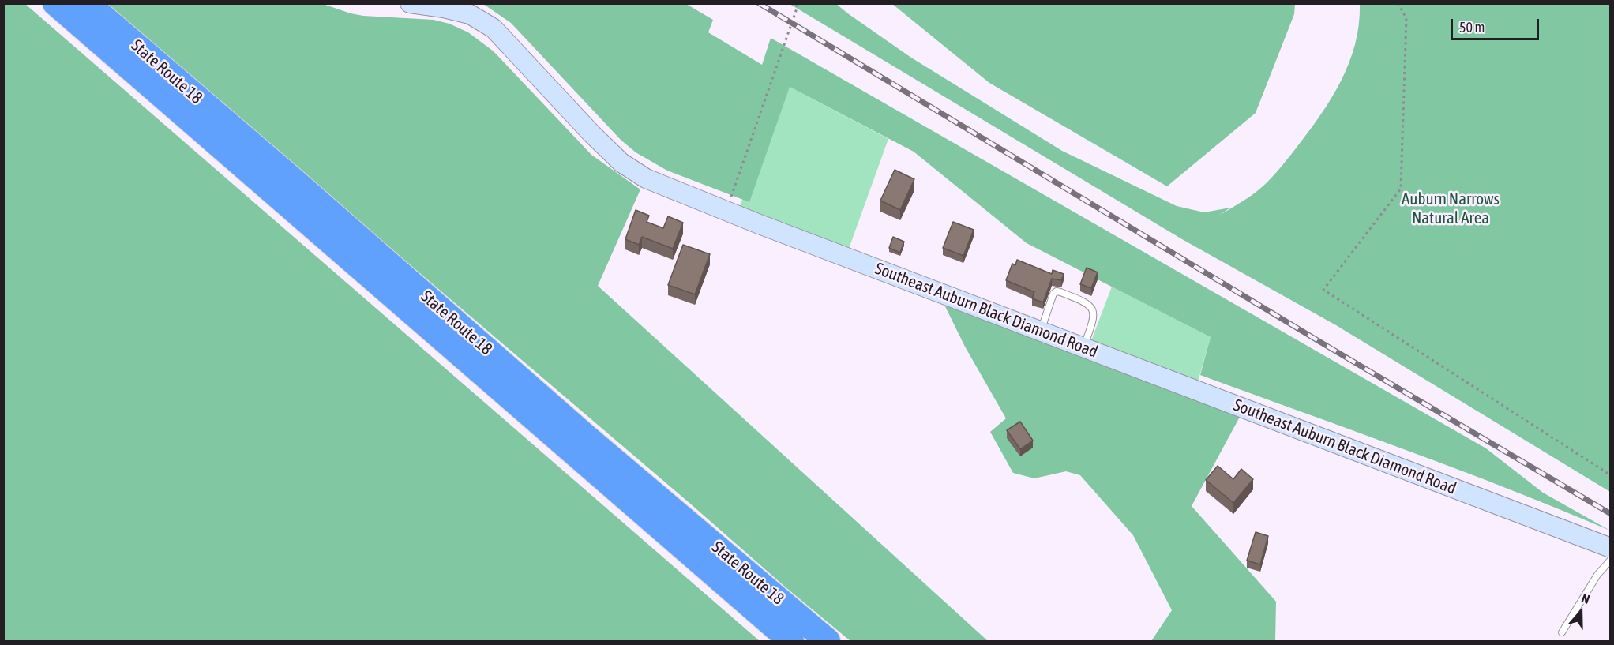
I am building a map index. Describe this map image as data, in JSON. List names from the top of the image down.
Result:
{
  "streets": {
    "highway": ["State Route 18"],
    "main road": ["Southeast Auburn Black Diamond Road"]
  },
  "parks": ["Auburn Narrows Natural Area"],
  "scale_bar": "50 m",
  "north": "top"
}
